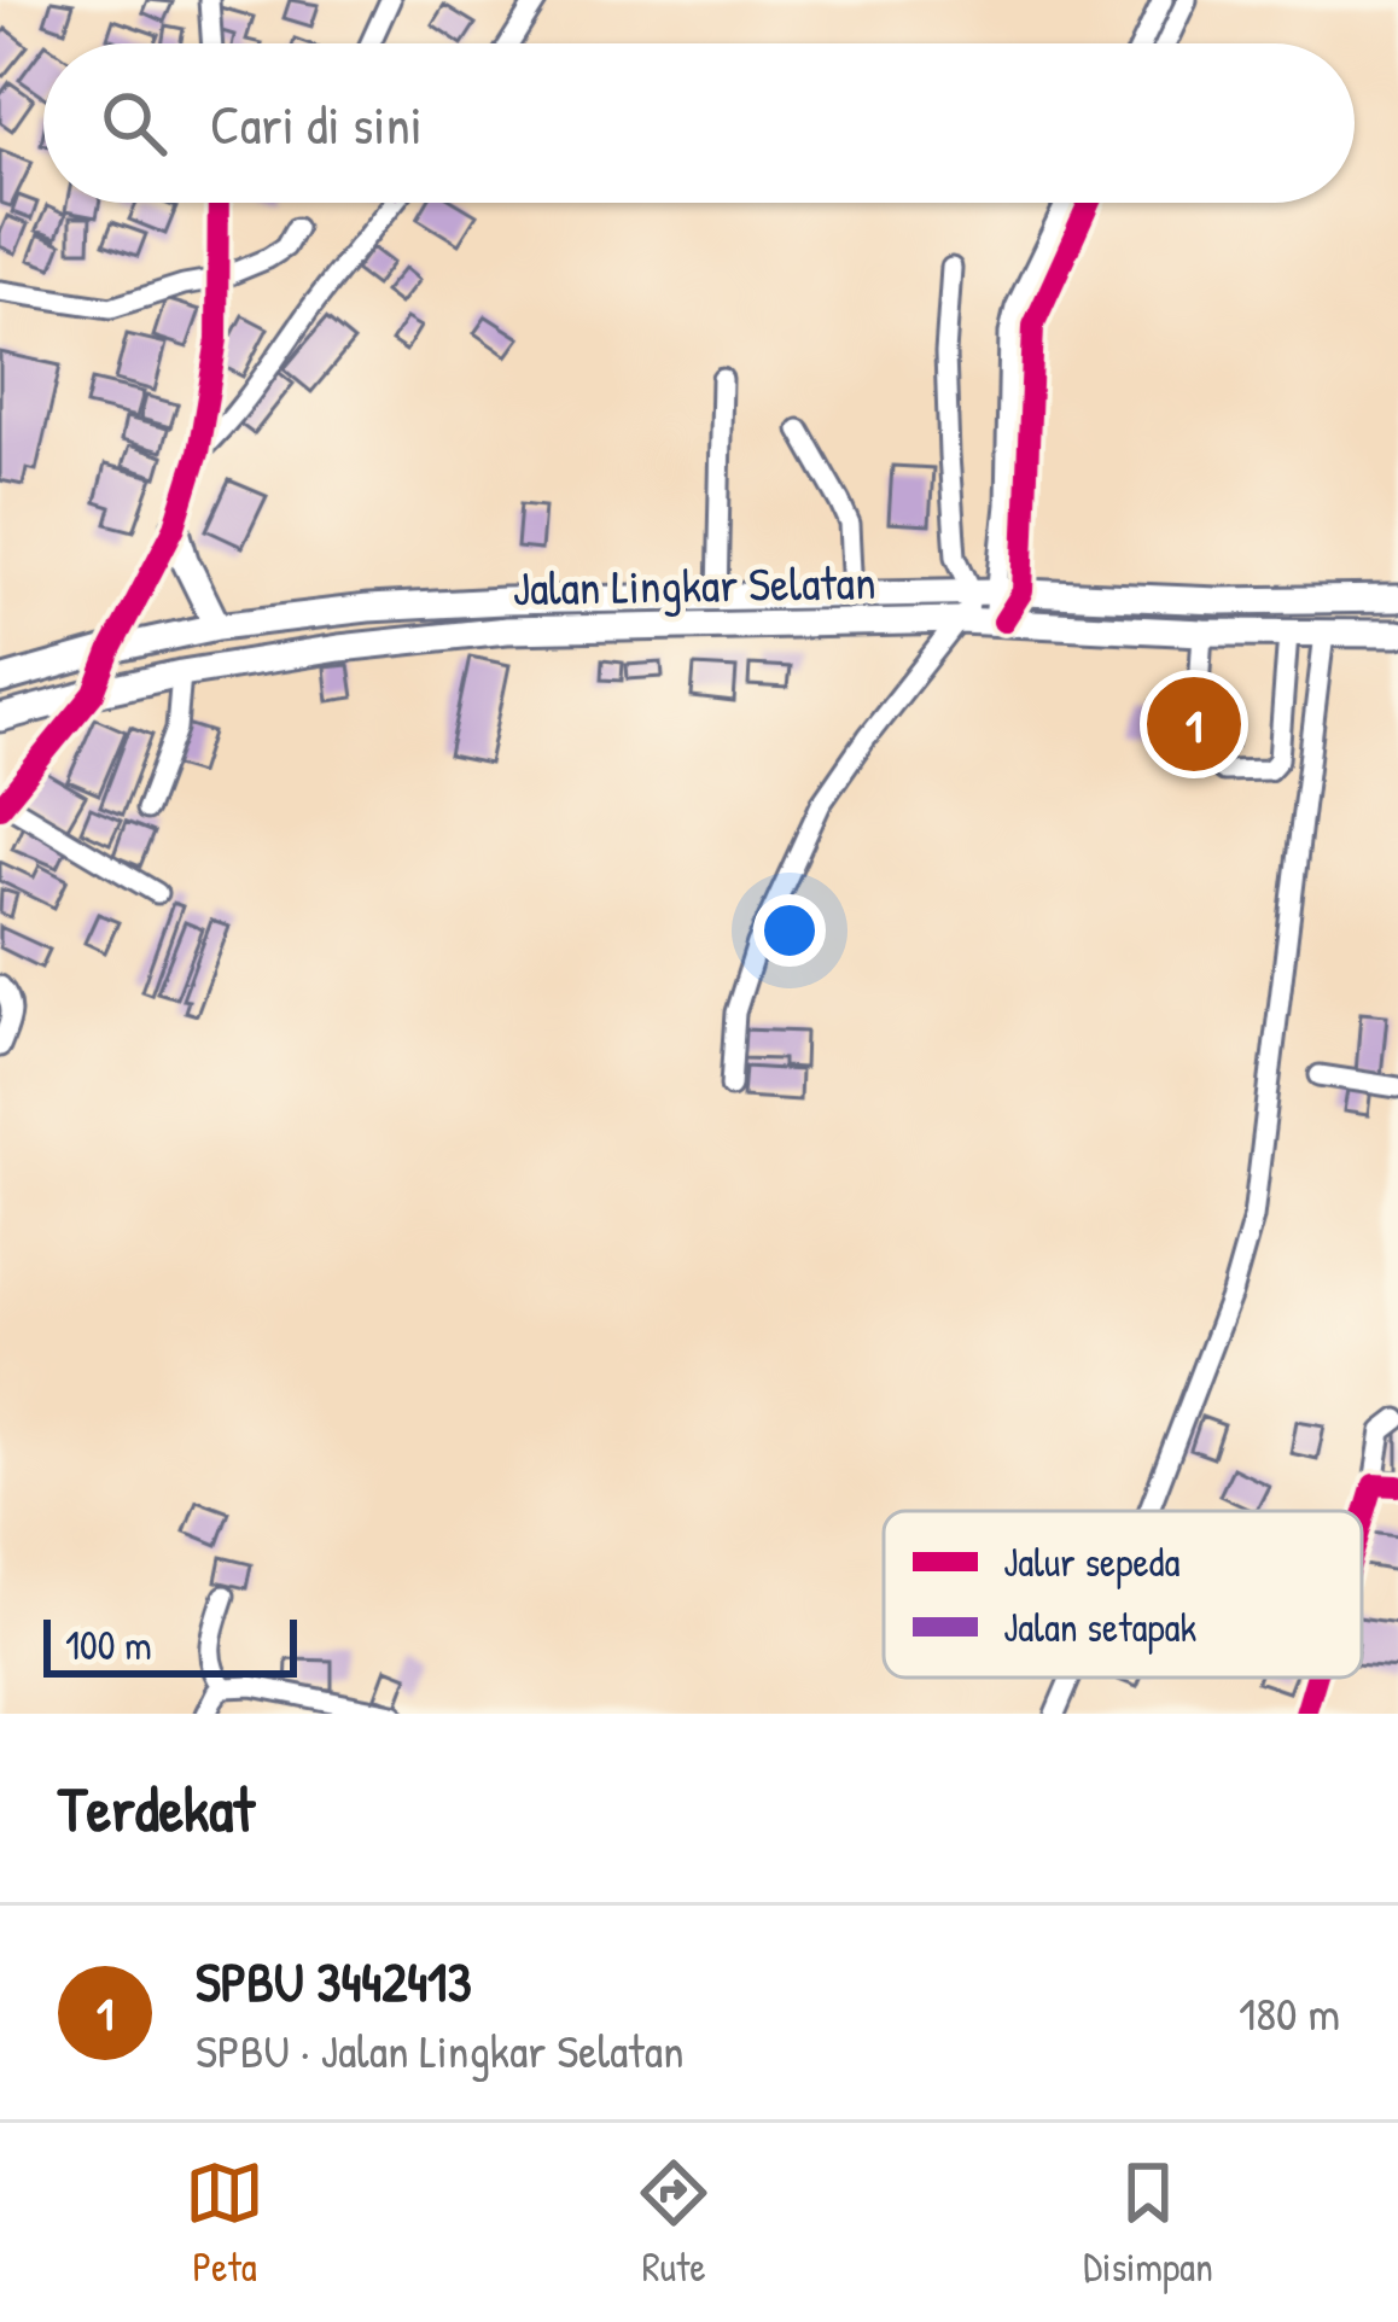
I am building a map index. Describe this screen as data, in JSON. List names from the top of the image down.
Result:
{
  "streets": {
    "highway": ["Jalan Lingkar Selatan"]
  },
  "legend": ["Jalur sepeda", "Jalan setapak"],
  "scale_bar": "100 m",
  "page": {
    "search": "Cari di sini",
    "pins": "1",
    "scale": "100 m",
    "heading": "Terdekat",
    "list": [
      {
        "mark": "1",
        "name": "SPBU 3442413",
        "note": "SPBU · Jalan Lingkar Selatan",
        "value": "180 m"
      }
    ],
    "nav": ["Peta", "Rute", "Disimpan"]
  }
}
